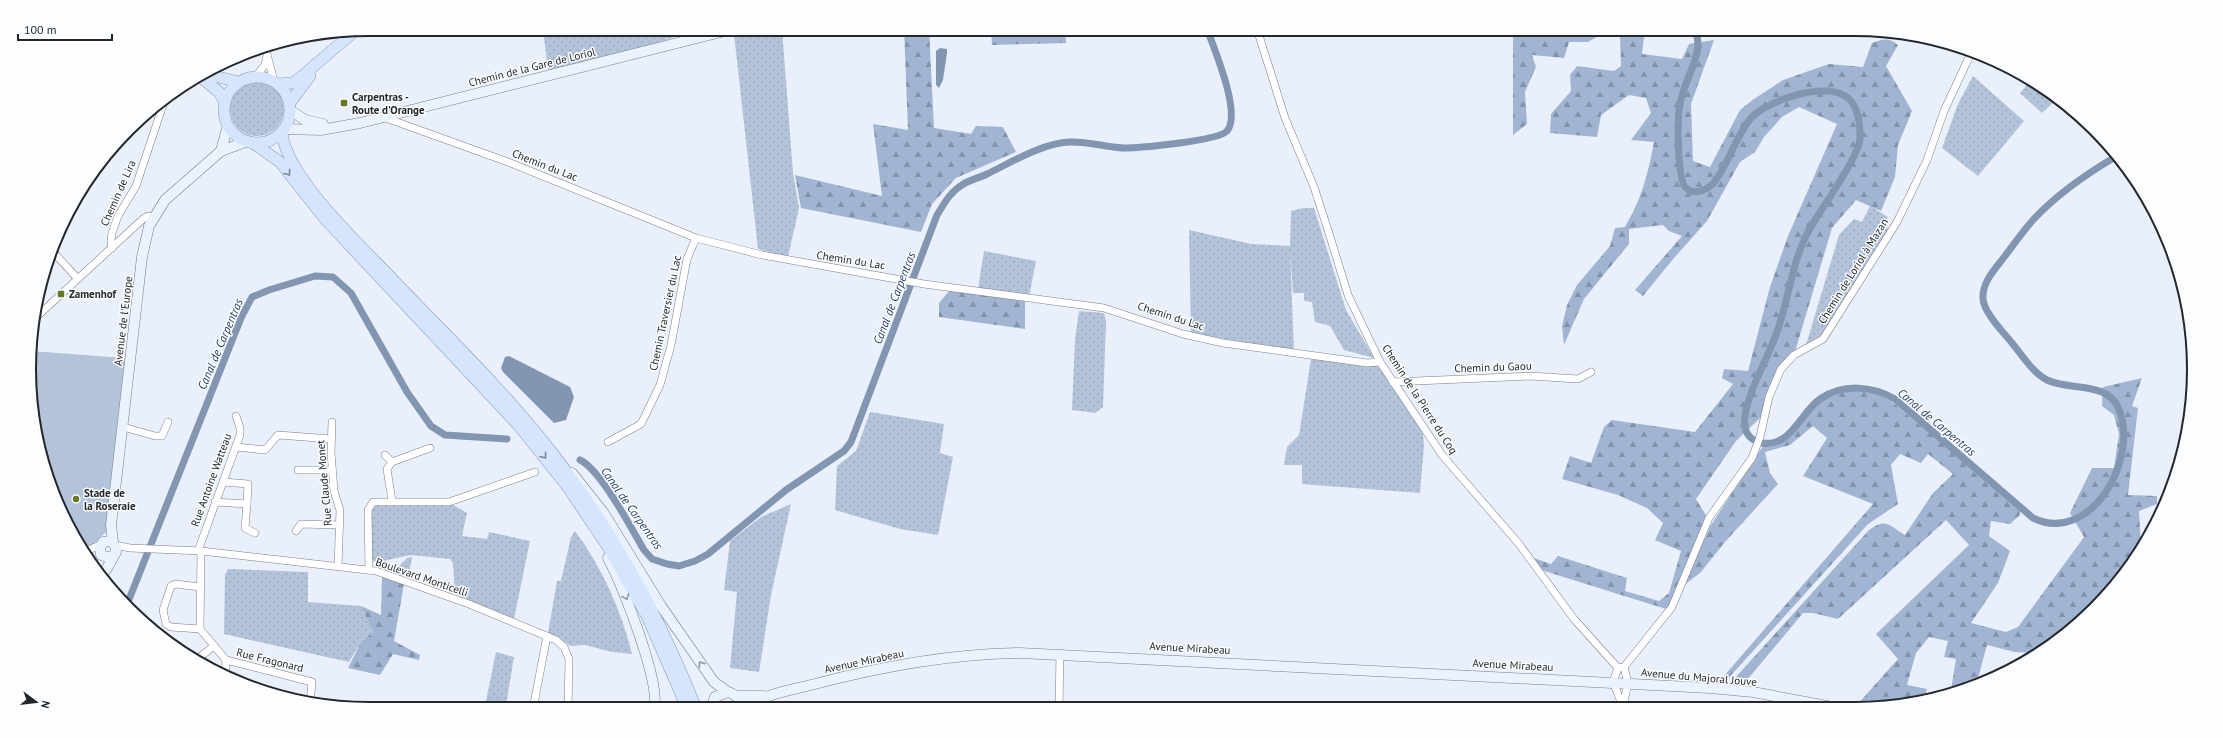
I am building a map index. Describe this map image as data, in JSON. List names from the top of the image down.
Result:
{
  "streets": {
    "main road": [
      "Chemin de la Gare de Loriol",
      "Avenue de l'Europe",
      "Avenue Mirabeau",
      "Avenue du Majoral Jouve"
    ],
    "street": [
      "Chemin du Lac",
      "Chemin de Lira",
      "Chemin de Loriol à Mazan",
      "Chemin Traversier du Lac",
      "Chemin du Gaou",
      "Chemin de la Pierre du Coq",
      "Rue Antoine Watteau",
      "Rue Claude Monet",
      "Boulevard Monticelli",
      "Rue Fragonard"
    ]
  },
  "crossings": [
    ["Chemin de la Gare de Loriol", "Chemin du Lac"],
    ["Chemin de la Gare de Loriol", "Avenue de l'Europe"],
    ["Chemin du Lac", "Chemin Traversier du Lac"],
    ["Chemin du Lac", "Chemin de la Pierre du Coq"],
    ["Chemin de Loriol à Mazan", "Chemin de la Pierre du Coq"],
    ["Chemin de Loriol à Mazan", "Avenue Mirabeau"],
    ["Chemin de Loriol à Mazan", "Avenue du Majoral Jouve"],
    ["Avenue de l'Europe", "Boulevard Monticelli"],
    ["Chemin du Gaou", "Chemin de la Pierre du Coq"],
    ["Rue Antoine Watteau", "Boulevard Monticelli"],
    ["Rue Claude Monet", "Boulevard Monticelli"],
    ["Avenue Mirabeau", "Avenue du Majoral Jouve"]
  ],
  "water": ["Canal de Carpentras"],
  "places": {
    "transit": ["Carpentras - Route d'Orange", "Zamenhof"],
    "other": ["Stade de la Roseraie"]
  },
  "scale_bar": "100 m",
  "north": "right"
}
